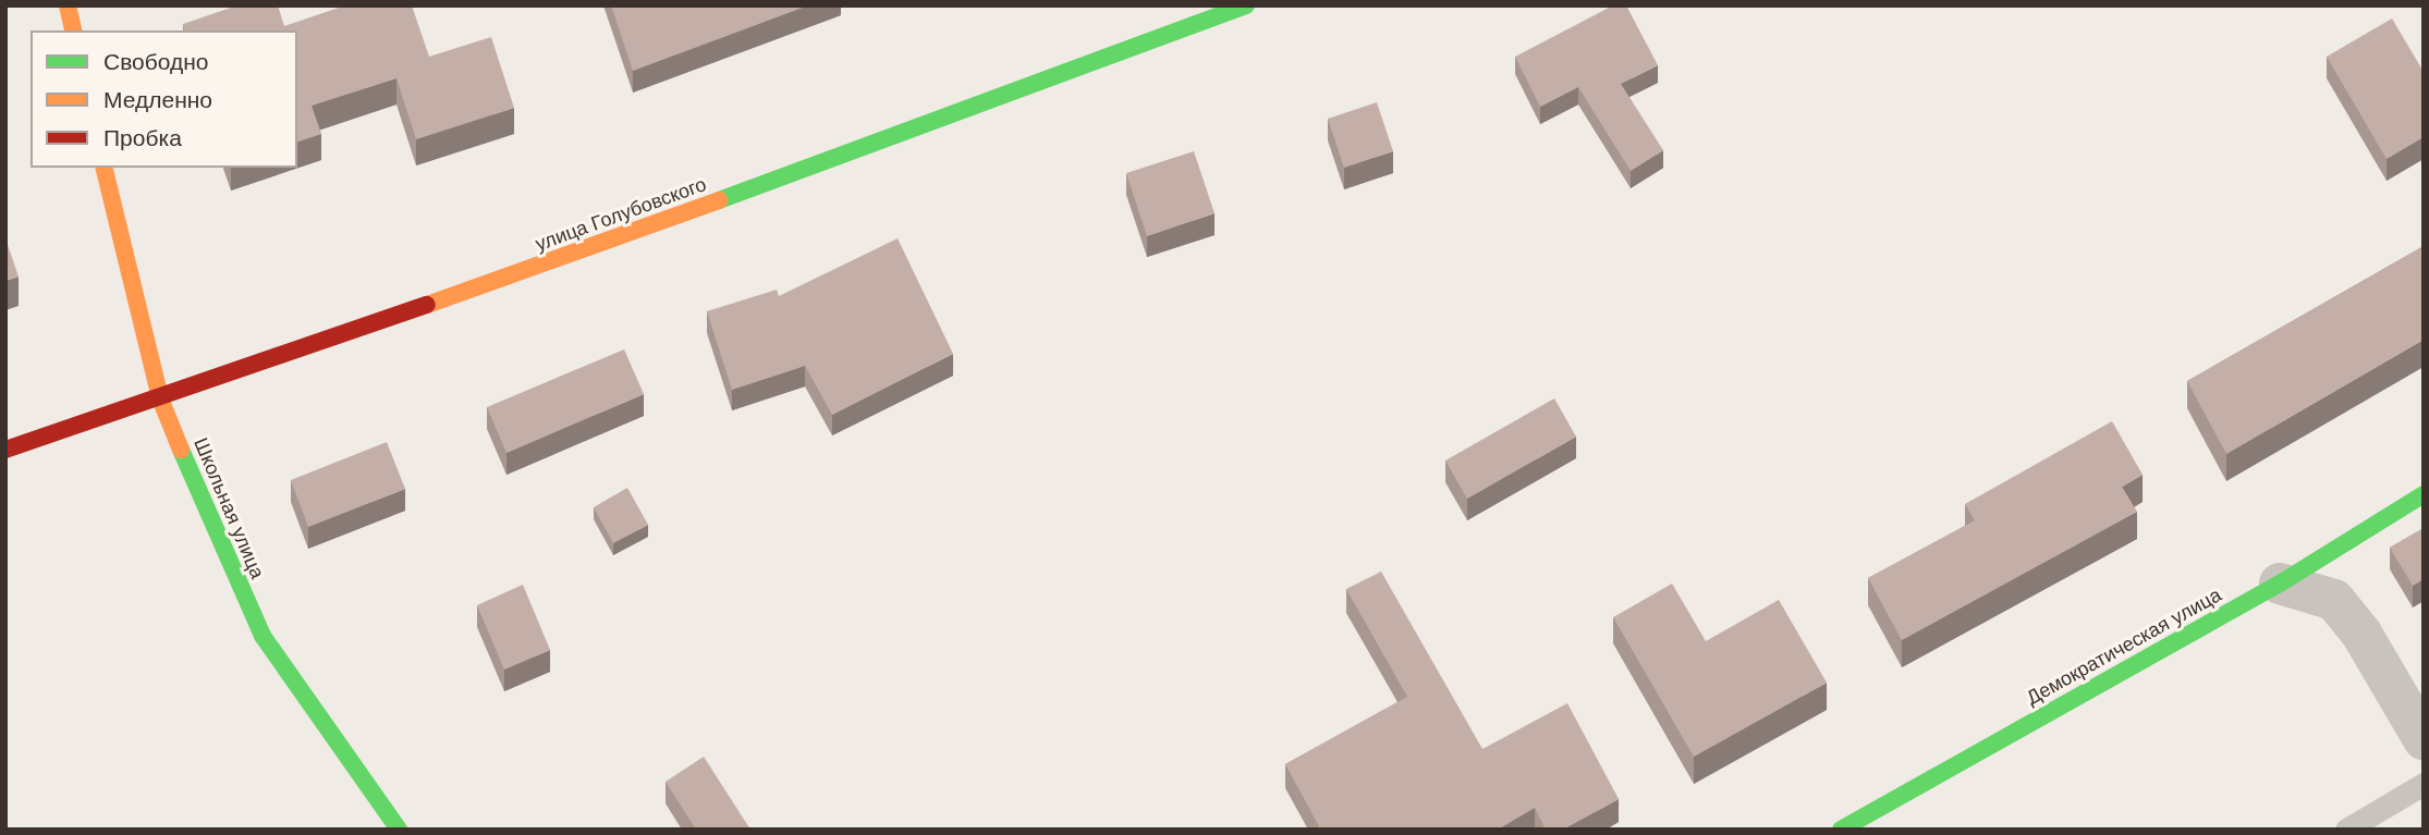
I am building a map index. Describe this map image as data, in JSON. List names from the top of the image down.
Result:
{
  "streets": {
    "street": ["улица Голубовского", "Школьная улица", "Демократическая улица"]
  },
  "crossings": [
    ["улица Голубовского", "Школьная улица"]
  ],
  "legend": ["Свободно", "Медленно", "Пробка"]
}
